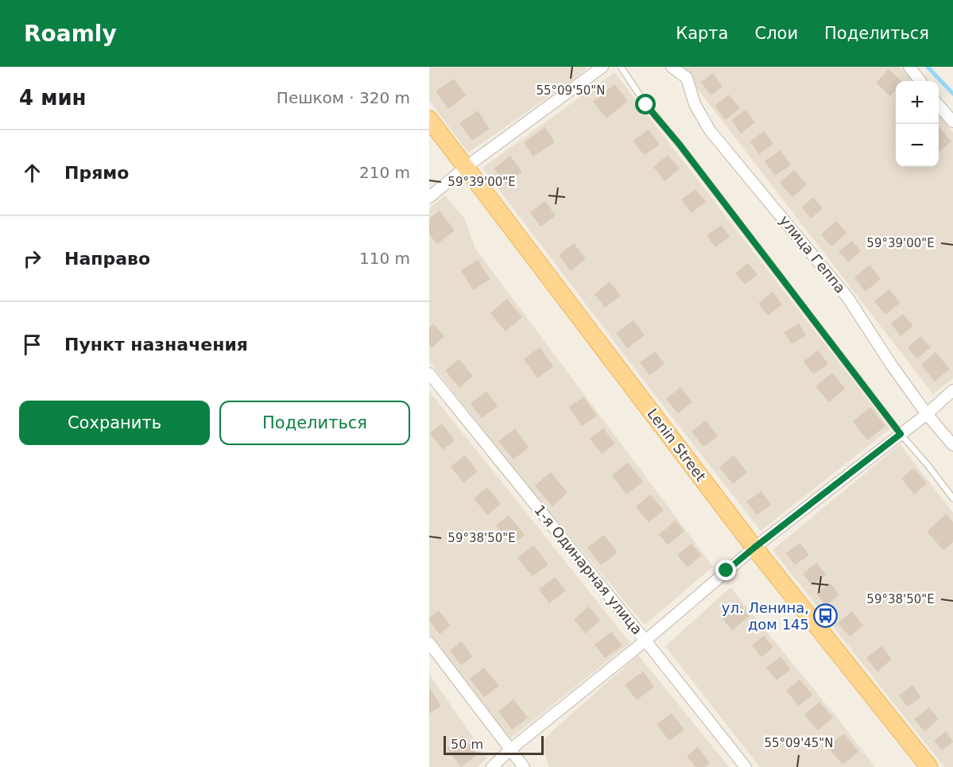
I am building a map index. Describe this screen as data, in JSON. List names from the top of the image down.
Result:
{
  "streets": {
    "main road": ["Lenin Street"],
    "street": ["улица Геппа", "1-я Одинарная улица"]
  },
  "places": {
    "bus stop": ["ул. Ленина, дом 145"]
  },
  "scale_bar": "50 m",
  "page": {
    "header": "Roamly",
    "nav": ["Карта", "Слои", "Поделиться"],
    "heading": ["4 мин", "Пешком · 320 m"],
    "map_buttons": ["+", "−"],
    "list": [
      ["Прямо", "210 m"],
      ["Направо", "110 m"],
      "Пункт назначения"
    ],
    "buttons": ["Сохранить", "Поделиться"],
    "scale": "50 m"
  },
  "coordinates": [
    "55°09'50\"N",
    "59°39'00\"E",
    "59°38'50\"E",
    "55°09'45\"N"
  ]
}
